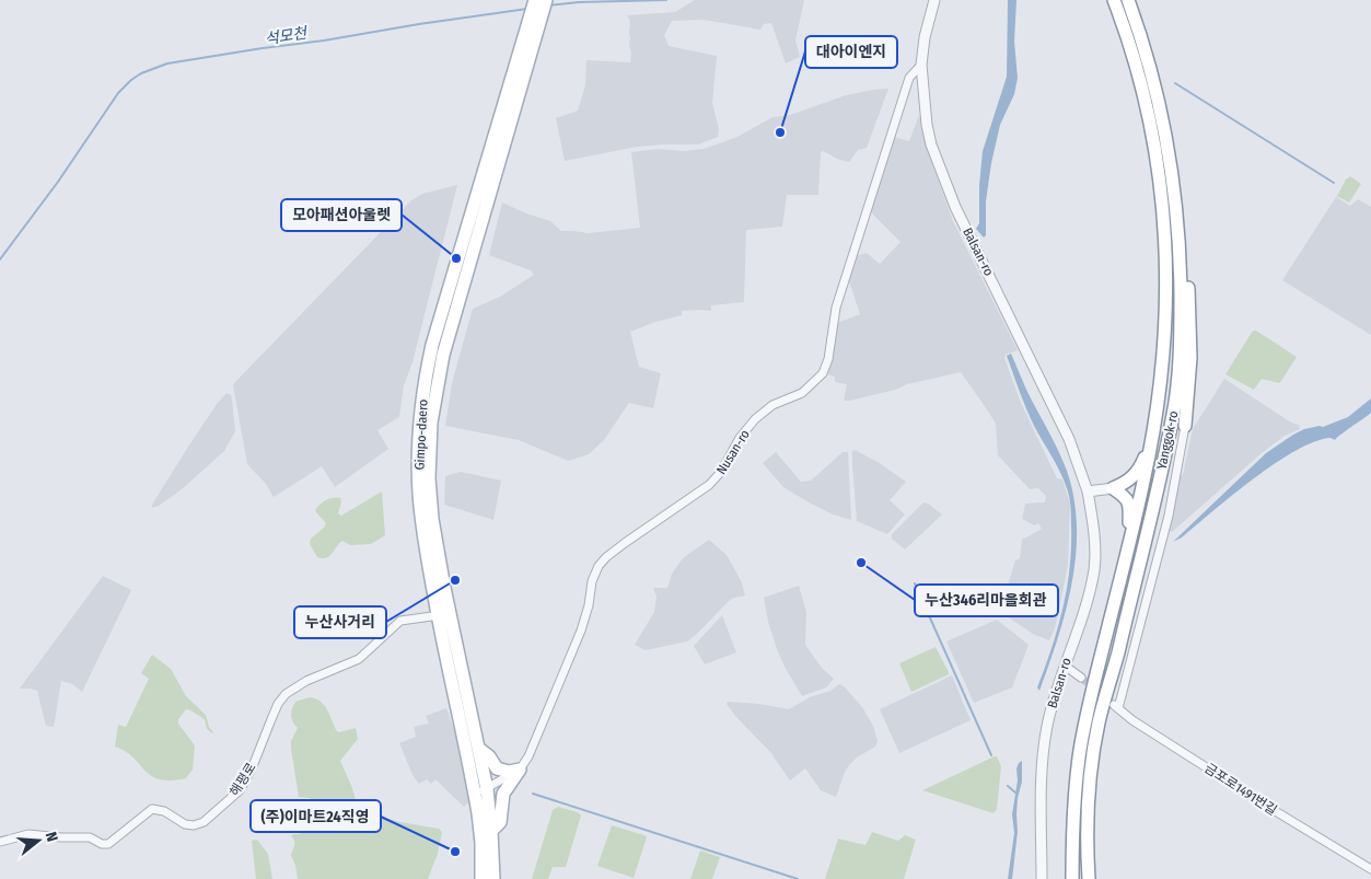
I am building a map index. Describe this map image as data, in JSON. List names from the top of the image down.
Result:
{
  "streets": {
    "main road": ["Gimpo-daero", "Yanggok-ro"],
    "street": [
      "Balsan-ro",
      "Nusan-ro",
      "해평로",
      "금포로1491번길"
    ]
  },
  "crossings": [
    ["Balsan-ro", "Nusan-ro"],
    ["Gimpo-daero", "Nusan-ro"],
    ["Gimpo-daero", "해평로"]
  ],
  "water": ["석모천"],
  "places": [
    "대아이엔지",
    "모아패션아울렛",
    "누산346리마을회관",
    "누산사거리",
    "(주)이마트24직영"
  ],
  "north": "right"
}
